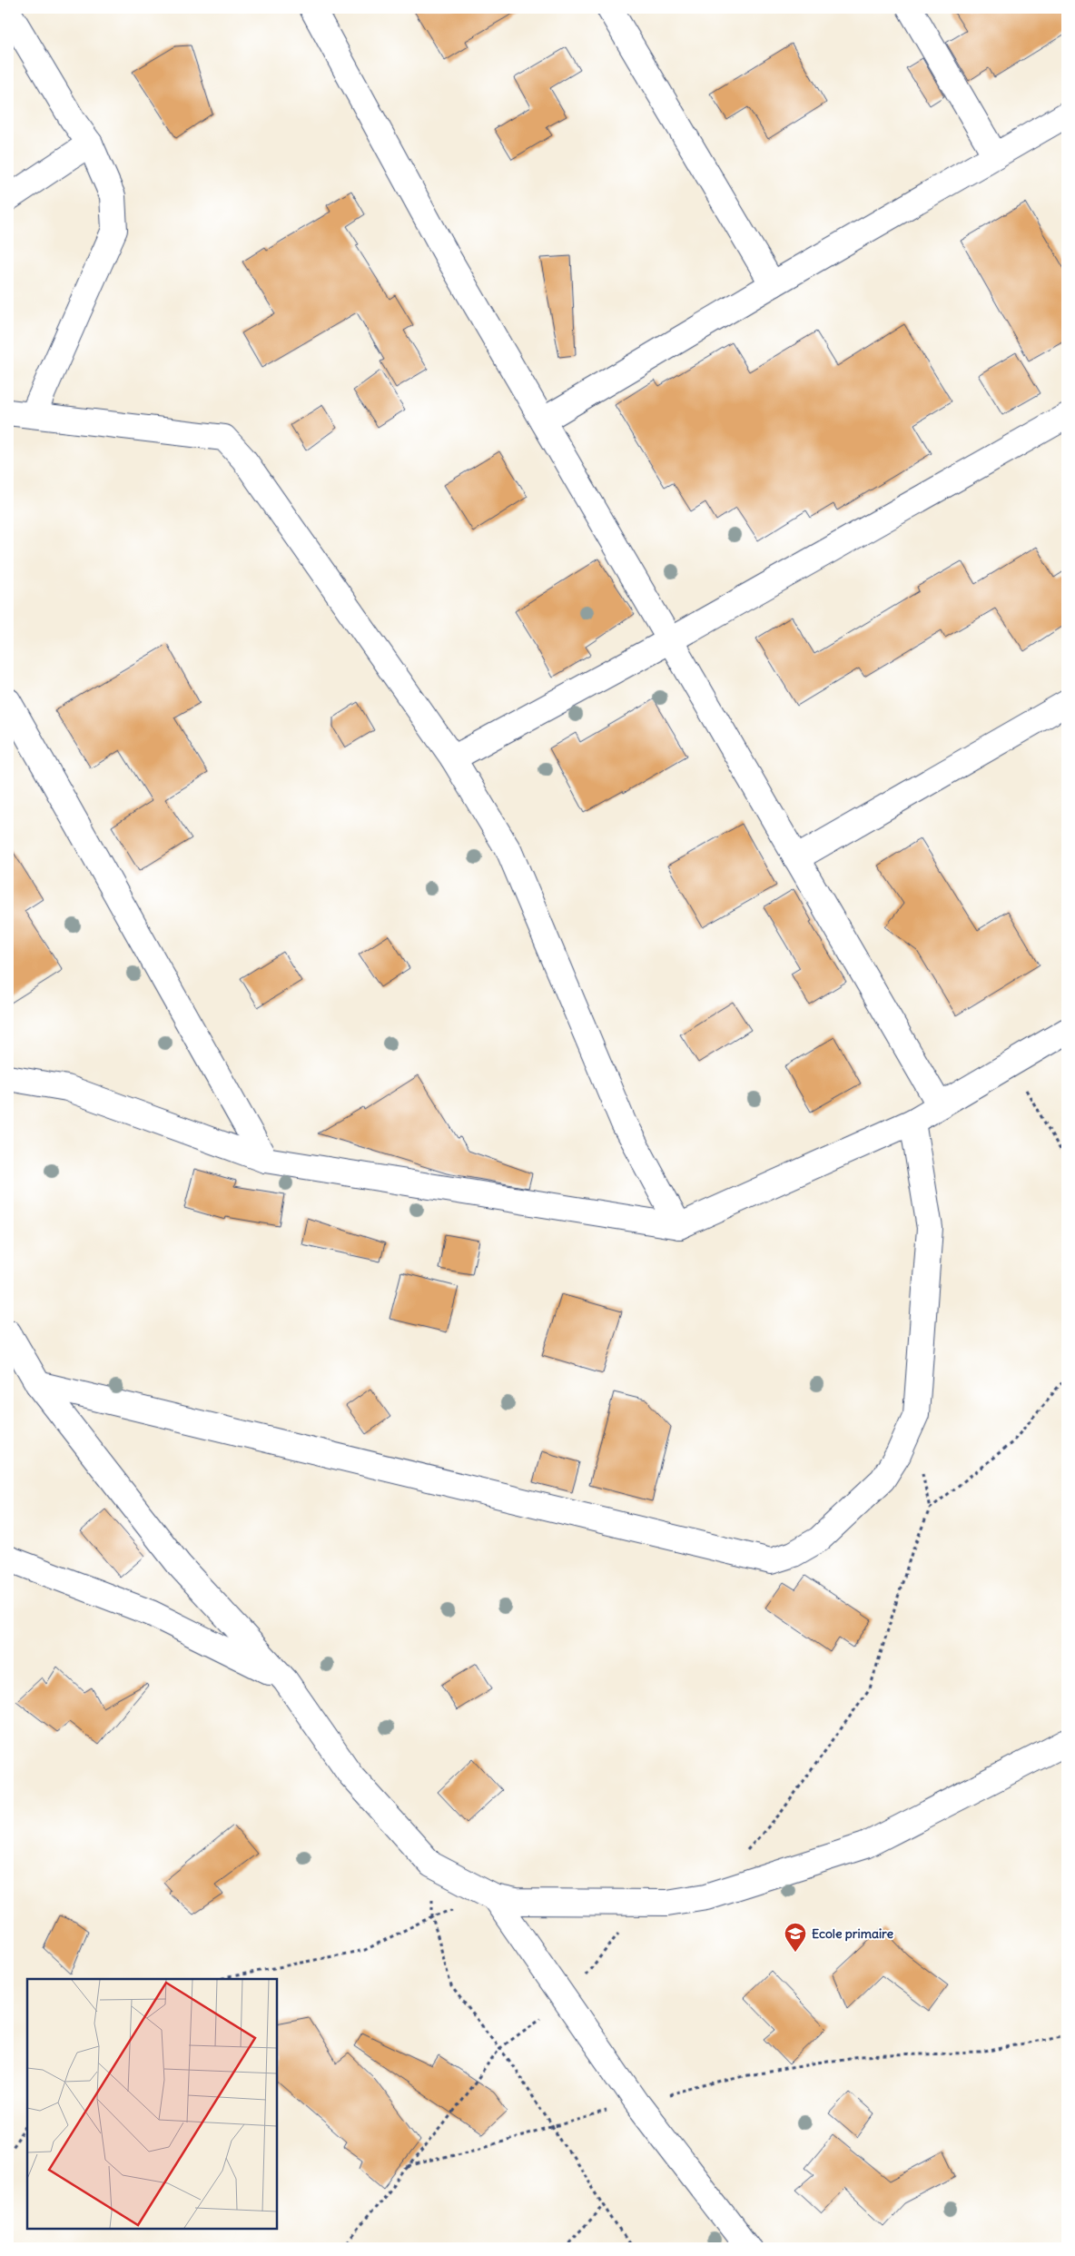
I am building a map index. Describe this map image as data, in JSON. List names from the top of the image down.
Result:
{
  "places": {
    "school or university": ["Ecole primaire"]
  }
}
